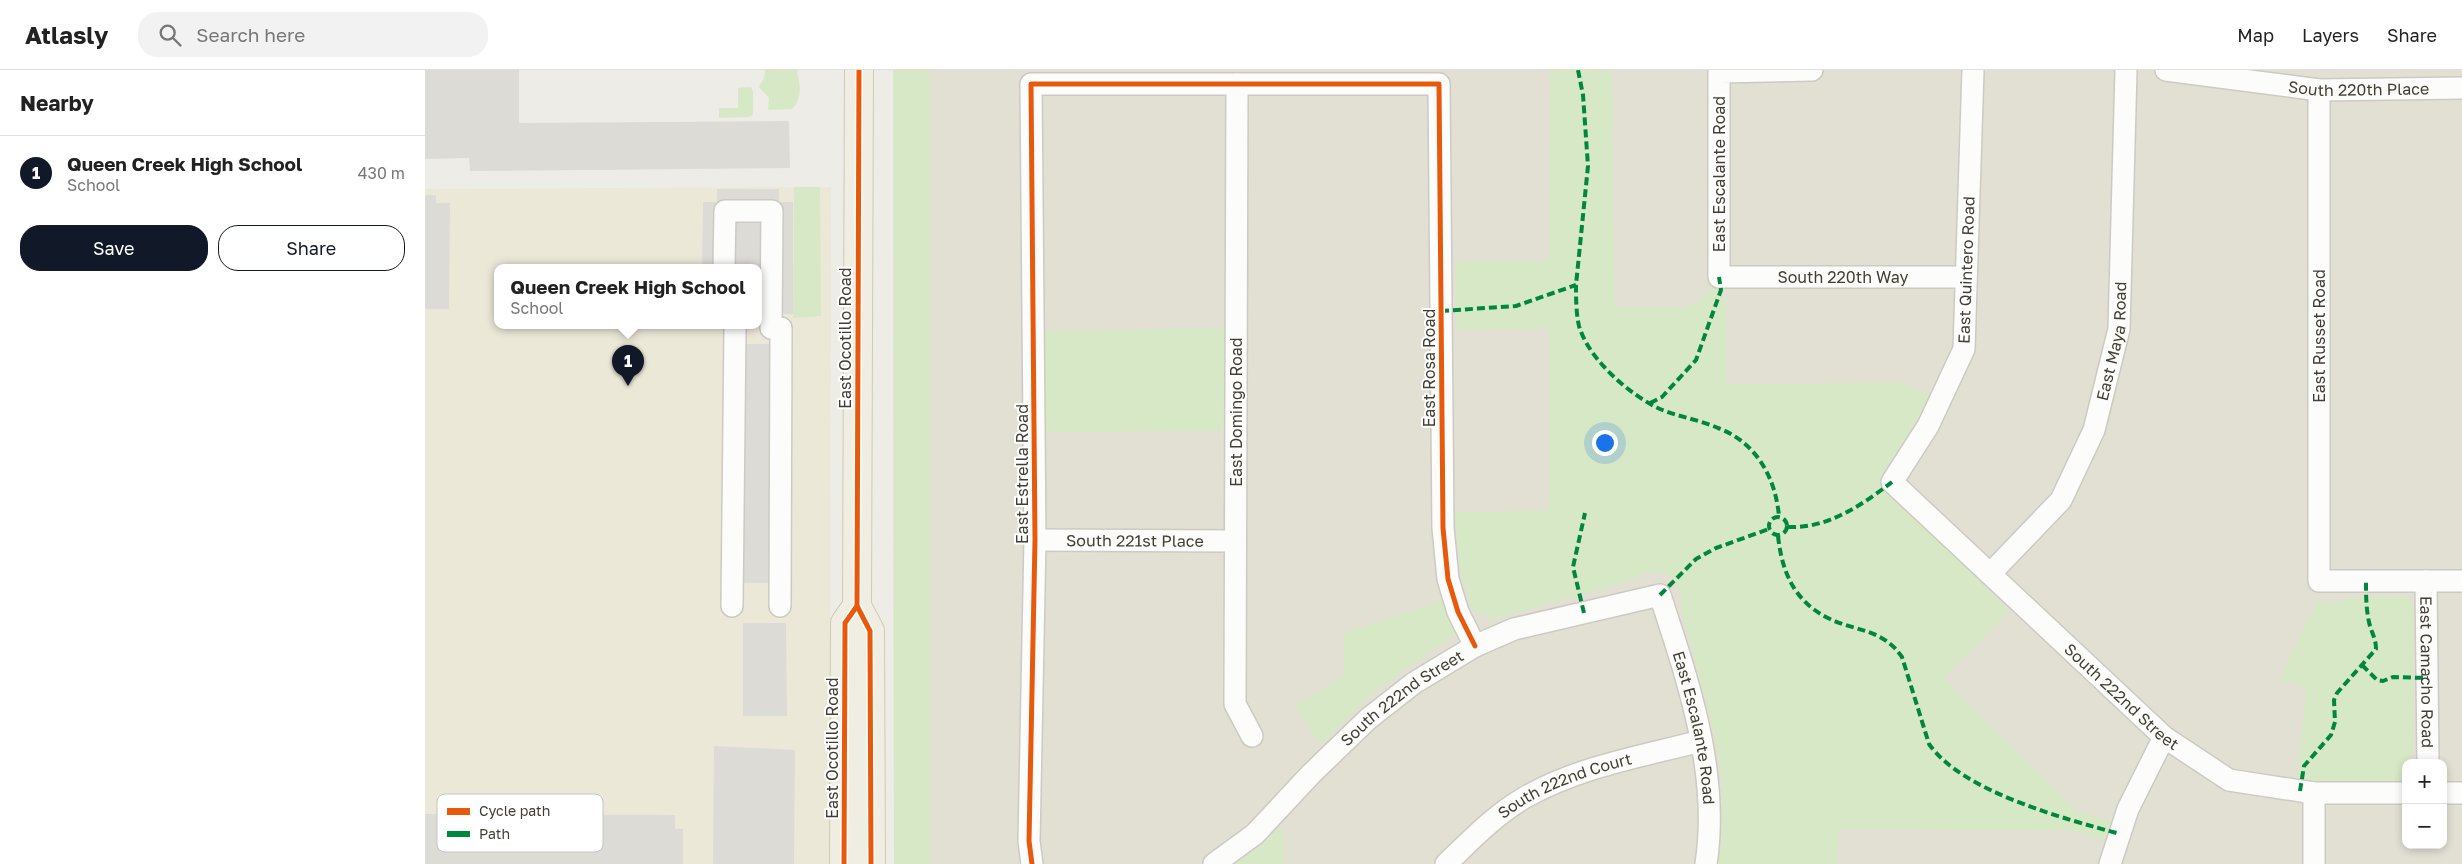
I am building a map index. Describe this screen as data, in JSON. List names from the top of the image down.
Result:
{
  "streets": {
    "main road": ["East Ocotillo Road"],
    "street": [
      "South 220th Place",
      "East Escalante Road",
      "East Quintero Road",
      "South 220th Way",
      "East Russet Road",
      "East Maya Road",
      "East Rosa Road",
      "East Domingo Road",
      "East Estrella Road",
      "South 221st Place",
      "East Camacho Road",
      "South 222nd Street",
      "South 222nd Court"
    ]
  },
  "crossings": [
    ["South 220th Place", "East Russet Road"],
    ["East Escalante Road", "South 220th Way"],
    ["East Escalante Road", "South 222nd Street"],
    ["East Escalante Road", "South 222nd Court"],
    ["East Quintero Road", "South 220th Way"],
    ["East Quintero Road", "South 222nd Street"],
    ["East Russet Road", "East Camacho Road"],
    ["East Maya Road", "South 222nd Street"],
    ["East Rosa Road", "South 222nd Street"],
    ["East Domingo Road", "East Estrella Road"],
    ["East Domingo Road", "South 221st Place"],
    ["East Estrella Road", "South 221st Place"]
  ],
  "legend": ["Cycle path", "Path"],
  "page": {
    "header": "Atlasly",
    "search": "Search here",
    "nav": ["Map", "Layers", "Share"],
    "heading": "Nearby",
    "list": [
      {
        "mark": "1",
        "name": "Queen Creek High School",
        "note": "School",
        "value": "430 m"
      }
    ],
    "buttons": ["Save", "Share"],
    "popup": ["Queen Creek High School", "School"],
    "pins": "1",
    "map_buttons": ["+", "−"]
  }
}
